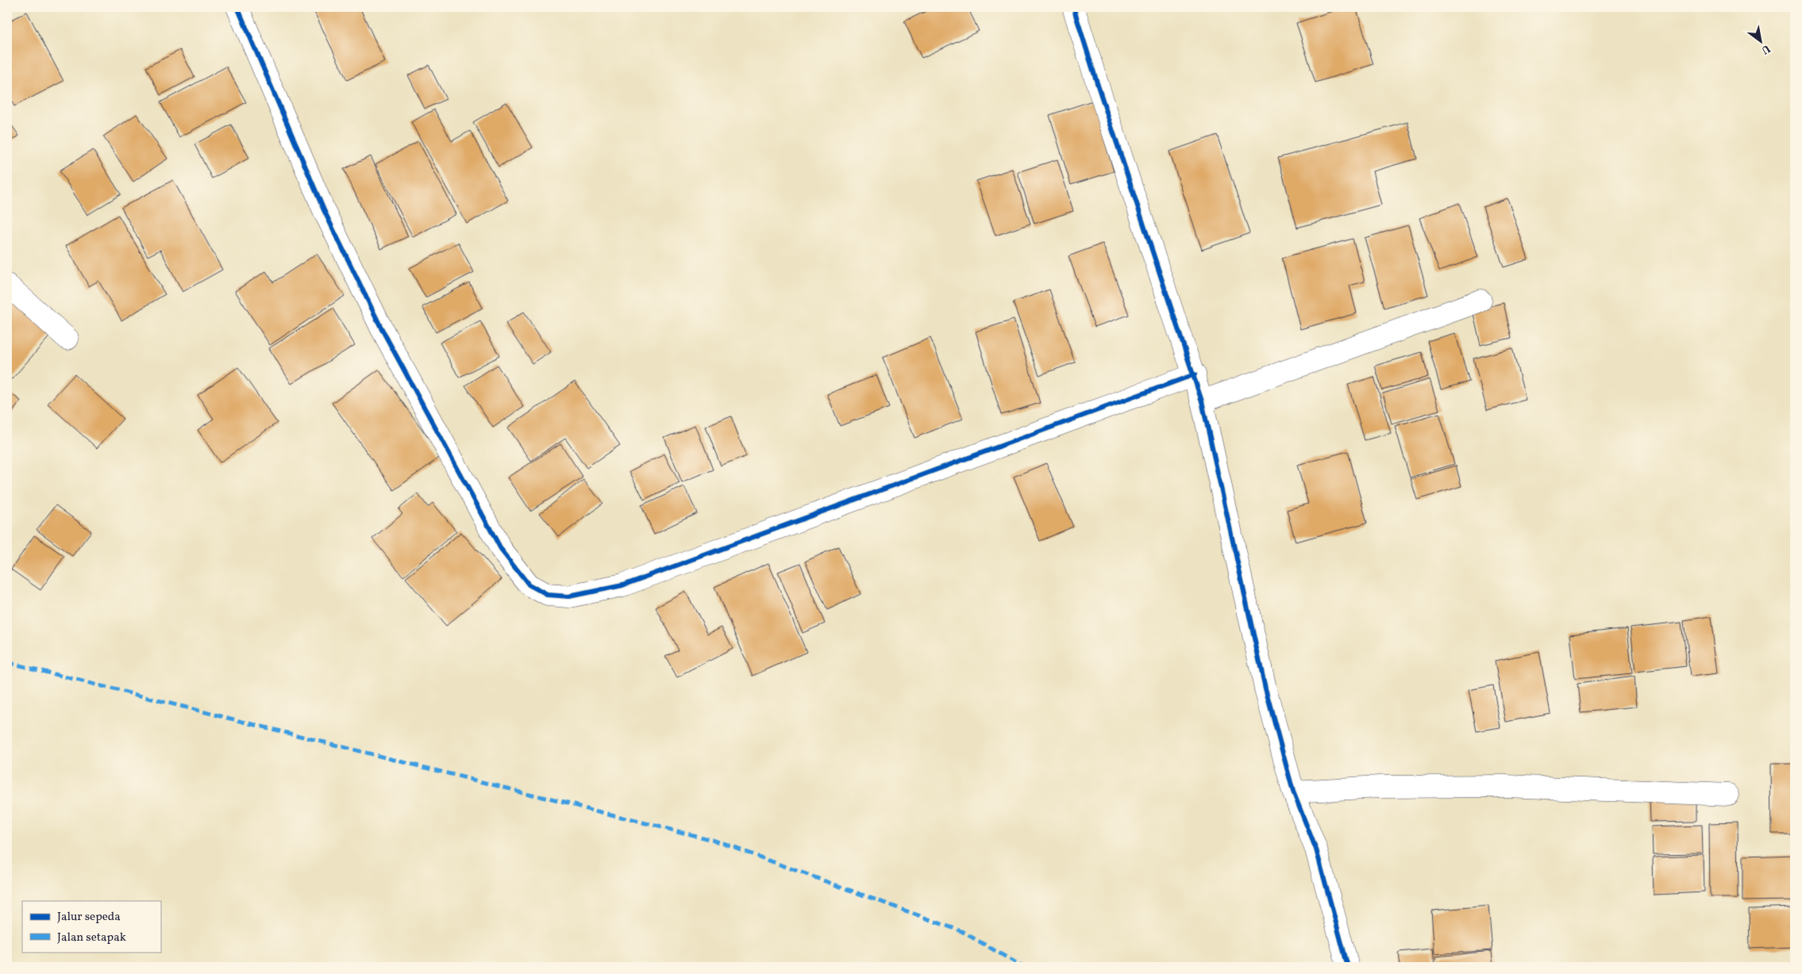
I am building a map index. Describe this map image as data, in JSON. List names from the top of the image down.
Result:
{
  "legend": ["Jalur sepeda", "Jalan setapak"],
  "north": "bottom right"
}
